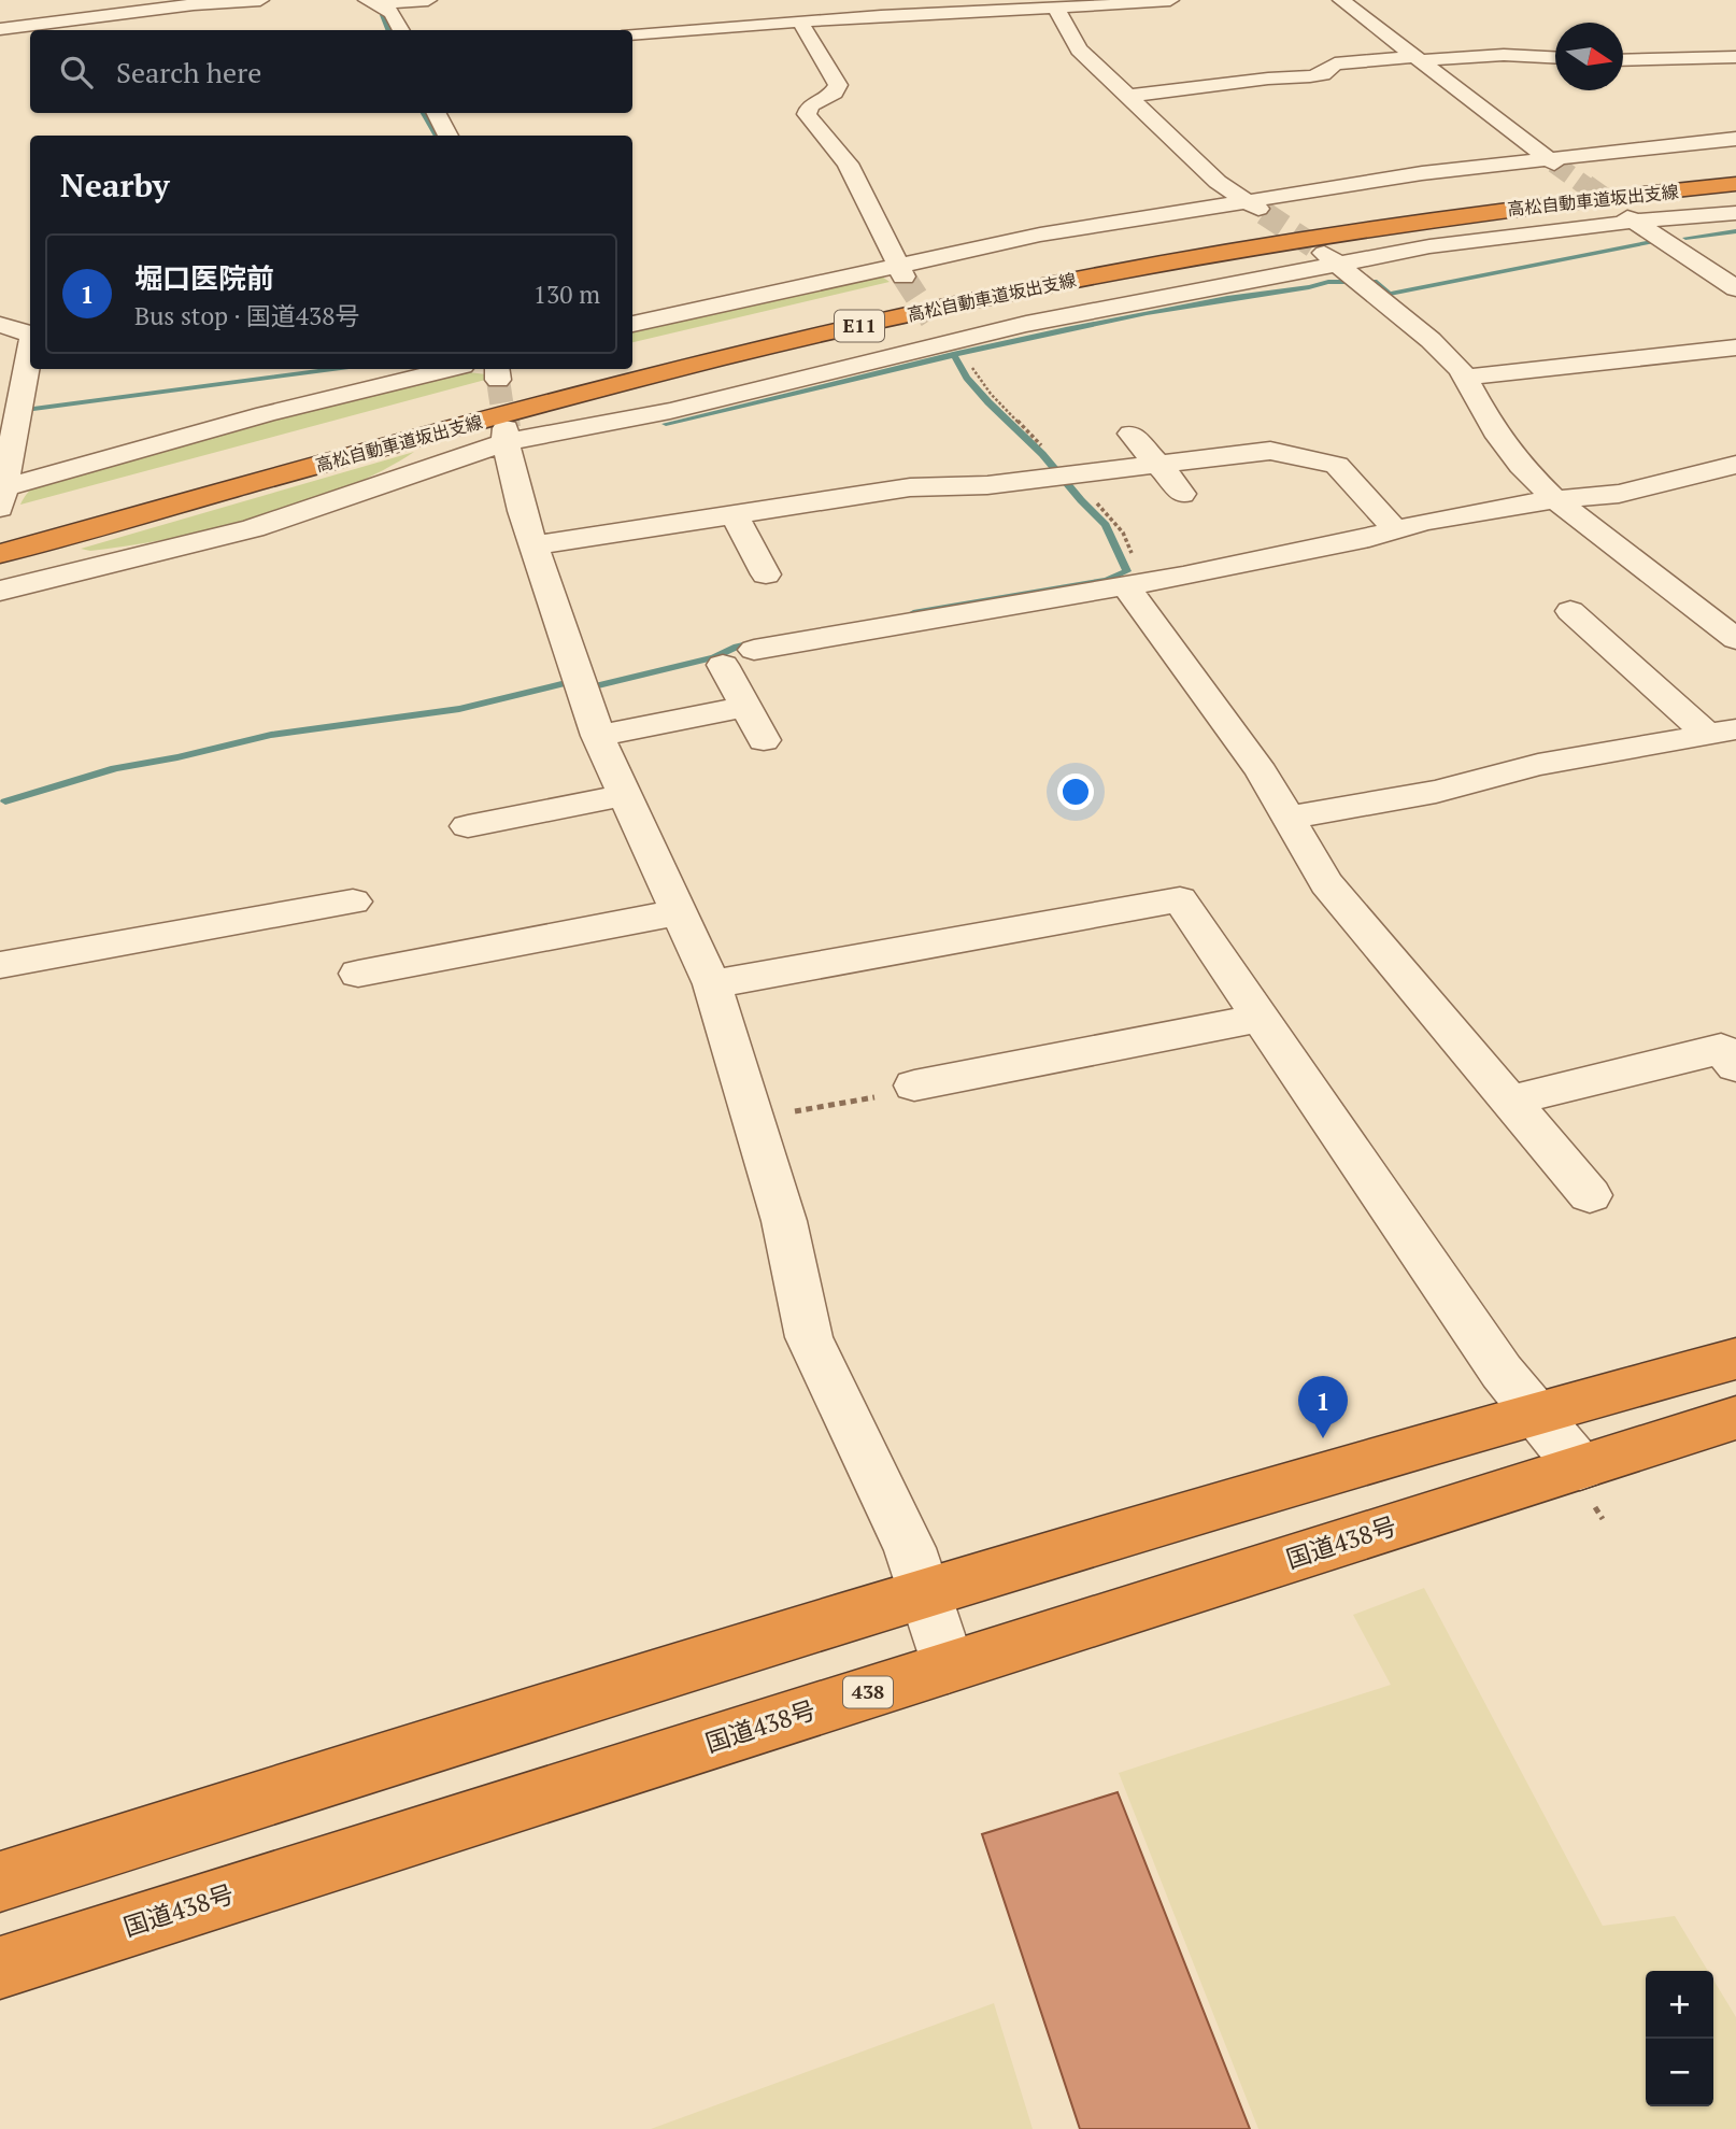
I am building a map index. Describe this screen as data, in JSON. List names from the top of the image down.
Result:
{
  "streets": {
    "highway": [
      "高松自動車道坂出支線",
      "E11",
      "国道438号",
      "438"
    ]
  },
  "north": "right",
  "page": {
    "search": "Search here",
    "heading": "Nearby",
    "list": [
      {
        "mark": "1",
        "name": "堀口医院前",
        "note": "Bus stop · 国道438号",
        "value": "130 m"
      }
    ],
    "pins": "1",
    "map_buttons": ["+", "−"]
  }
}
